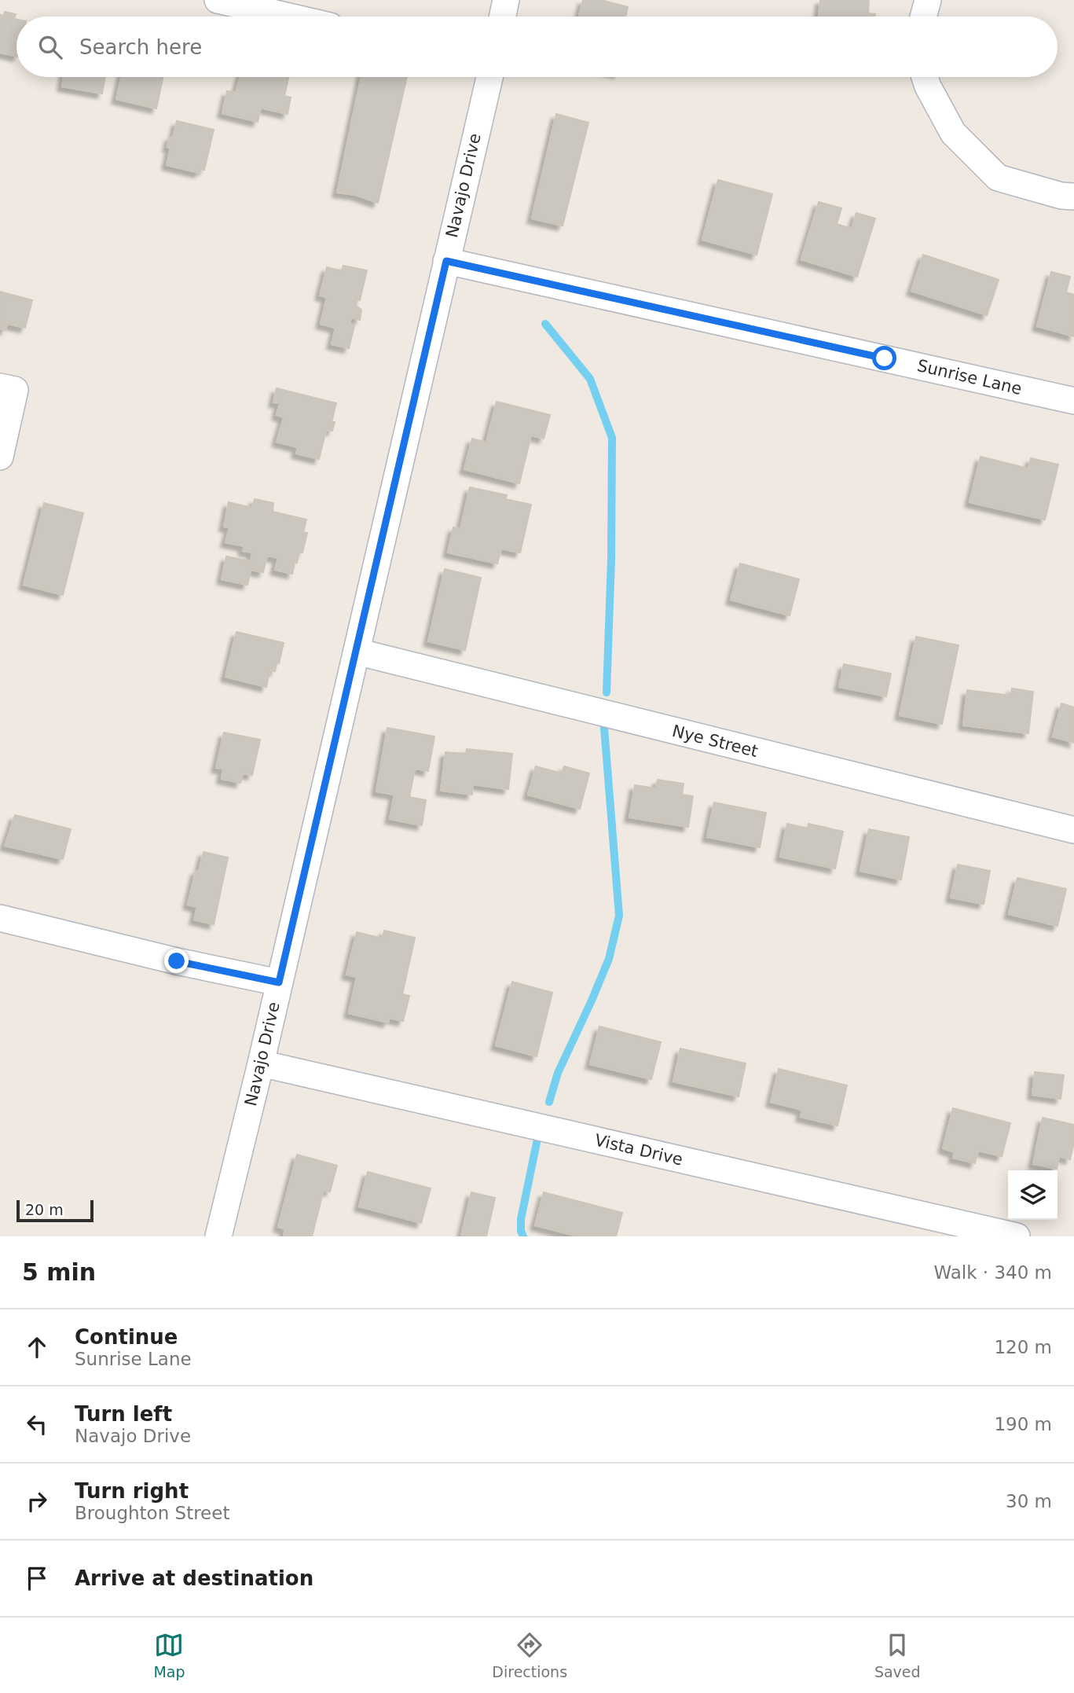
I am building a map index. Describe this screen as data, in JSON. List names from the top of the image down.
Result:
{
  "streets": {
    "street": [
      "Navajo Drive",
      "Sunrise Lane",
      "Nye Street",
      "Vista Drive"
    ]
  },
  "crossings": [
    ["Navajo Drive", "Sunrise Lane"],
    ["Navajo Drive", "Nye Street"],
    ["Navajo Drive", "Vista Drive"]
  ],
  "scale_bar": "20 m",
  "page": {
    "search": "Search here",
    "scale": "20 m",
    "heading": ["5 min", "Walk · 340 m"],
    "list": [
      ["Continue", "Sunrise Lane", "120 m"],
      ["Turn left", "Navajo Drive", "190 m"],
      ["Turn right", "Broughton Street", "30 m"],
      "Arrive at destination"
    ],
    "nav": ["Map", "Directions", "Saved"]
  }
}
